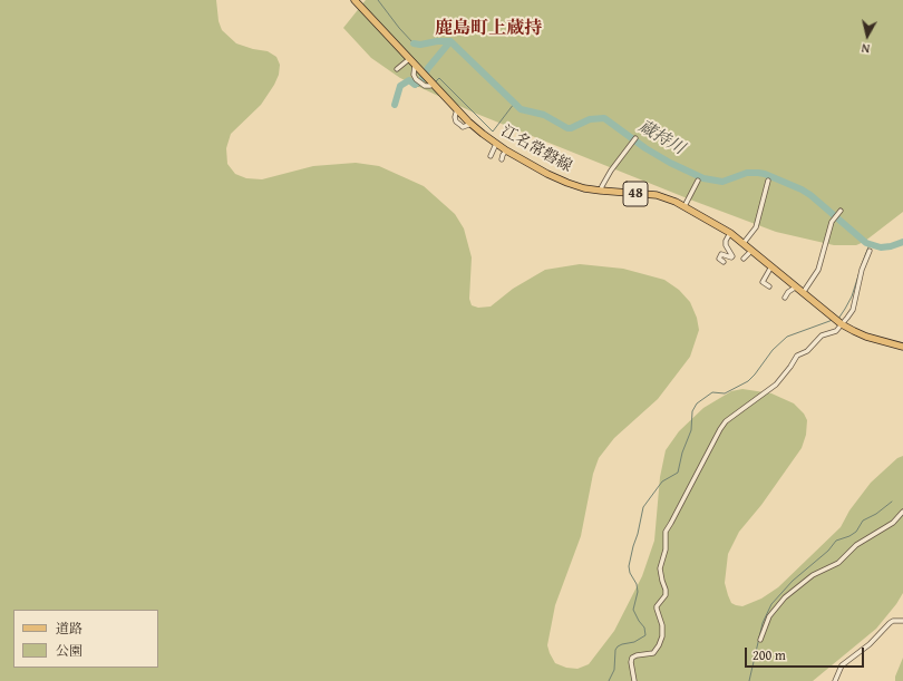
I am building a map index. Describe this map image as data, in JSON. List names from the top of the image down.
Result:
{
  "streets": {
    "main road": ["江名常磐線", "48"]
  },
  "districts": ["鹿島町上蔵持"],
  "water": ["蔵持川"],
  "legend": ["道路", "公園"],
  "scale_bar": "200 m",
  "north": "bottom"
}
